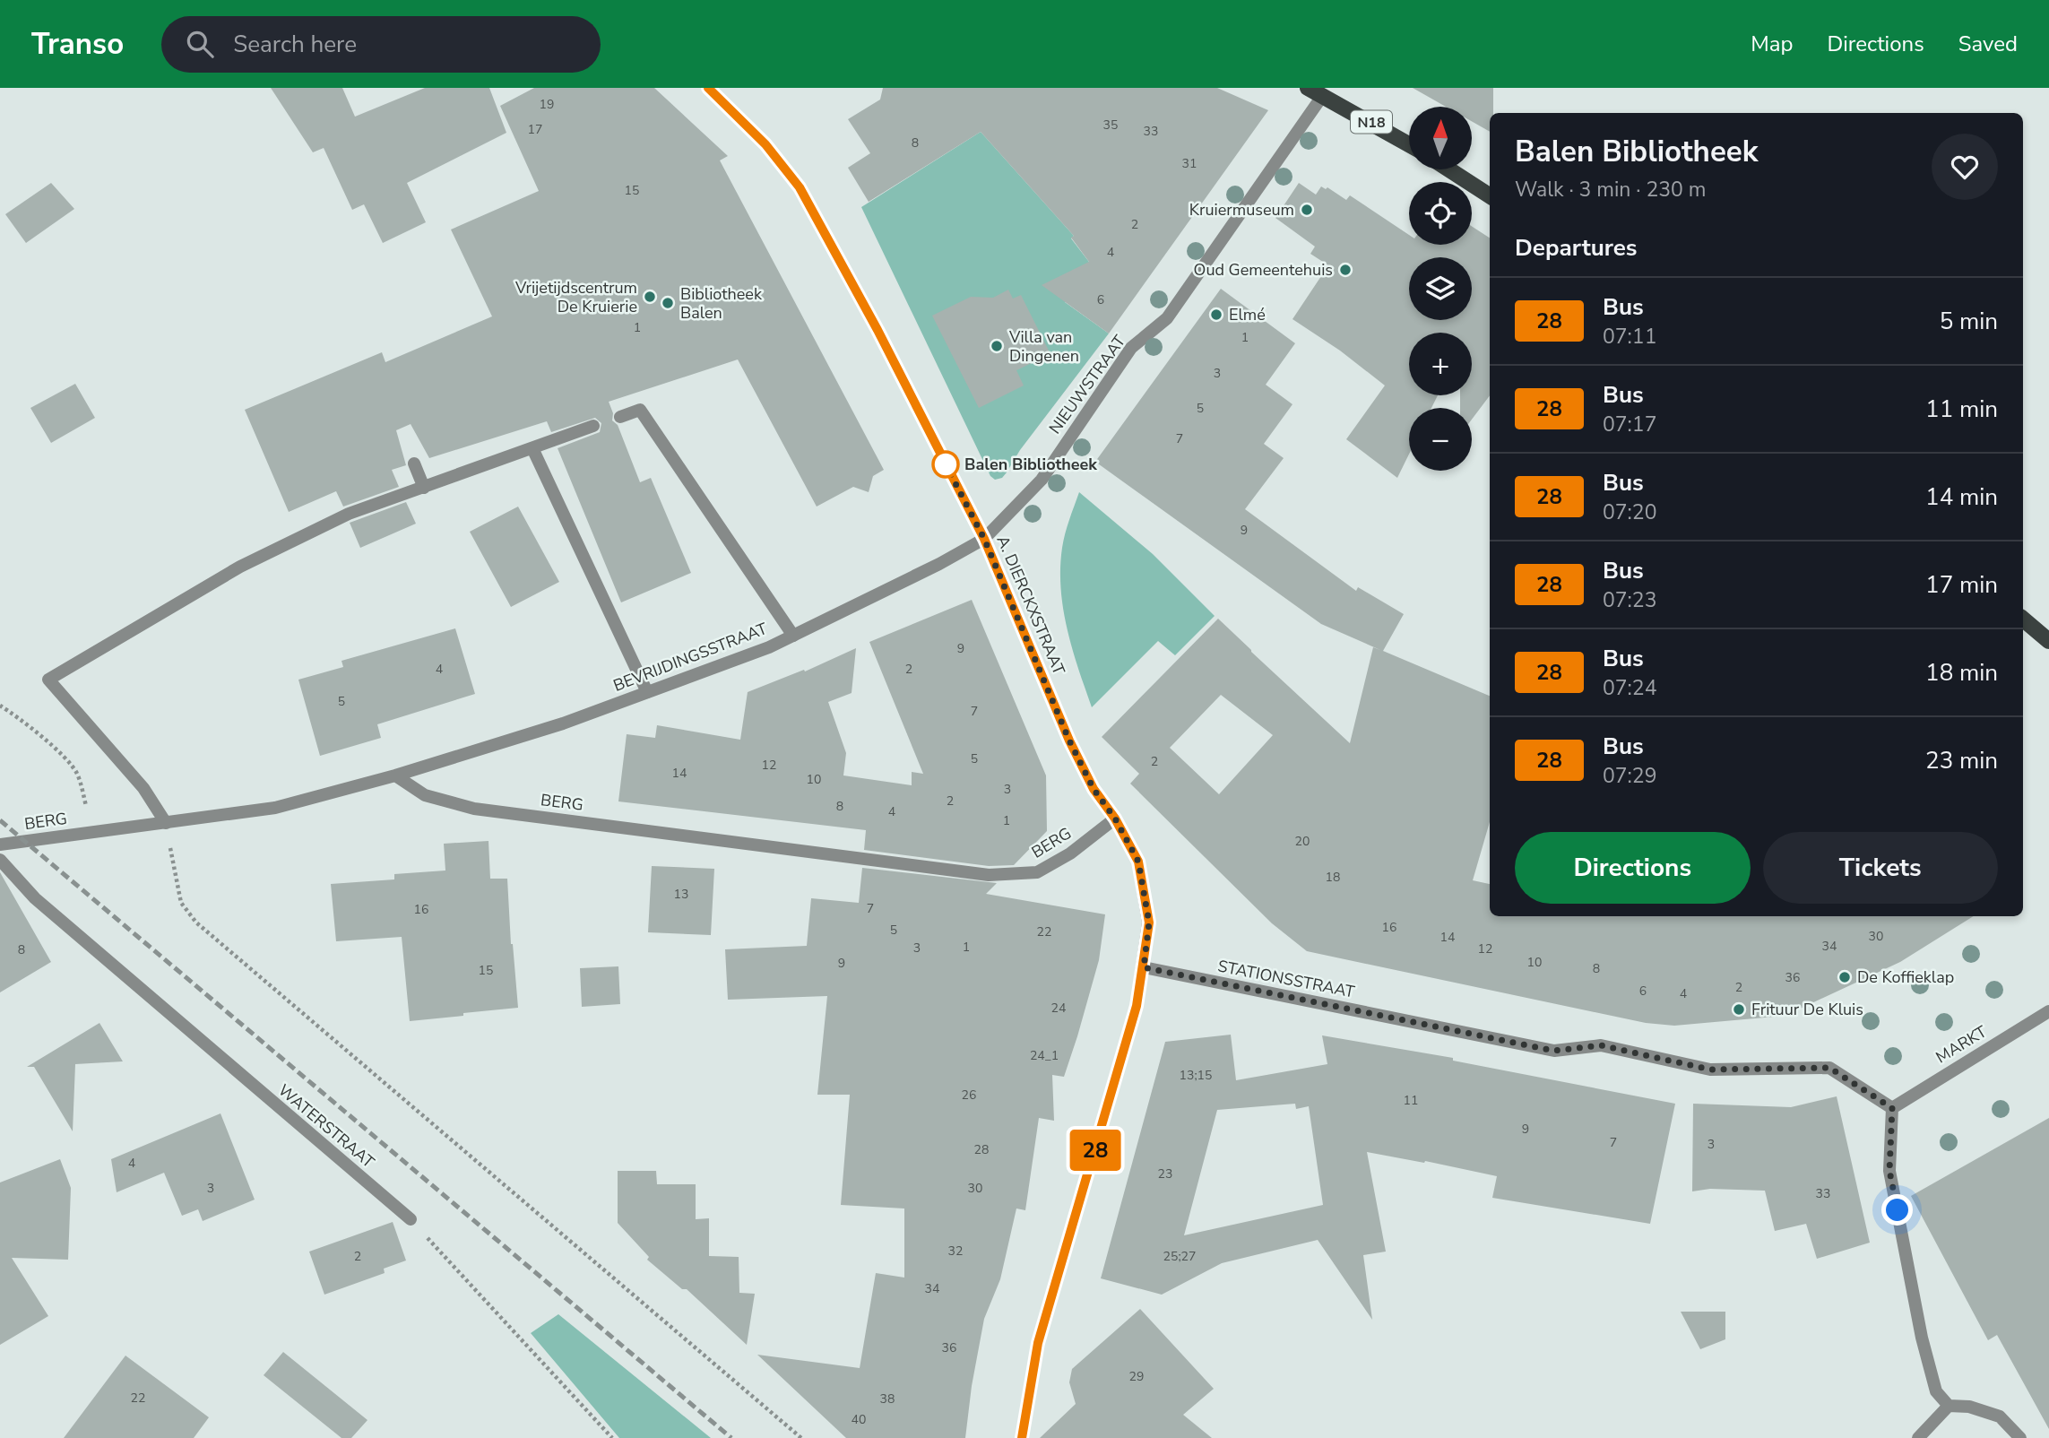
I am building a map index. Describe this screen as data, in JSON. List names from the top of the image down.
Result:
{
  "streets": {
    "main road": ["N18"],
    "street": [
      "NIEUWSTRAAT",
      "A. DIERCKXSTRAAT",
      "BEVRIJDINGSSTRAAT",
      "BERG",
      "STATIONSSTRAAT",
      "MARKT",
      "WATERSTRAAT"
    ]
  },
  "crossings": [
    ["N18", "NIEUWSTRAAT"],
    ["NIEUWSTRAAT", "A. DIERCKXSTRAAT"],
    ["NIEUWSTRAAT", "BEVRIJDINGSSTRAAT"],
    ["A. DIERCKXSTRAAT", "BEVRIJDINGSSTRAAT"],
    ["A. DIERCKXSTRAAT", "BERG"],
    ["A. DIERCKXSTRAAT", "STATIONSSTRAAT"],
    ["BEVRIJDINGSSTRAAT", "BERG"],
    ["STATIONSSTRAAT", "MARKT"]
  ],
  "places": [
    "Kruiermuseum",
    "Oud Gemeentehuis",
    "Vrijetijdscentrum De Kruierie",
    "Bibliotheek Balen",
    "Elmé",
    "Villa van Dingenen",
    "Balen Bibliotheek",
    "De Koffieklap",
    "Frituur De Kluis"
  ],
  "lines": ["bus line 28"],
  "house_numbers": [
    "19",
    "35",
    "17",
    "33",
    "8",
    "31",
    "15",
    "2",
    "4",
    "6",
    "1",
    "1",
    "3",
    "5",
    "7",
    "9",
    "9",
    "4",
    "2",
    "5",
    "7",
    "5",
    "2",
    "12",
    "14",
    "10",
    "3",
    "2",
    "8",
    "4",
    "1",
    "20",
    "18",
    "13",
    "7",
    "16",
    "16",
    "5",
    "22",
    "30",
    "14",
    "34",
    "1",
    "3",
    "12",
    "8",
    "10",
    "9",
    "8",
    "15",
    "36",
    "2",
    "6",
    "4",
    "24",
    "24_1",
    "13;15",
    "26",
    "11",
    "9",
    "7",
    "3",
    "28",
    "4",
    "23",
    "3",
    "30",
    "33",
    "32",
    "2",
    "25;27",
    "34",
    "36",
    "29",
    "22",
    "38",
    "40"
  ],
  "north": "top",
  "page": {
    "header": "Transo",
    "search": "Search here",
    "nav": ["Map", "Directions", "Saved"],
    "on_map": "28",
    "map_buttons": ["+", "−"],
    "heading": [
      ["Balen Bibliotheek", "Walk · 3 min · 230 m"],
      "Departures"
    ],
    "list": [
      {
        "mark": "28",
        "name": "Bus",
        "note": "07:11",
        "value": "5 min"
      },
      {
        "mark": "28",
        "name": "Bus",
        "note": "07:17",
        "value": "11 min"
      },
      {
        "mark": "28",
        "name": "Bus",
        "note": "07:20",
        "value": "14 min"
      },
      {
        "mark": "28",
        "name": "Bus",
        "note": "07:23",
        "value": "17 min"
      },
      {
        "mark": "28",
        "name": "Bus",
        "note": "07:24",
        "value": "18 min"
      },
      {
        "mark": "28",
        "name": "Bus",
        "note": "07:29",
        "value": "23 min"
      }
    ],
    "buttons": ["Directions", "Tickets"]
  }
}
